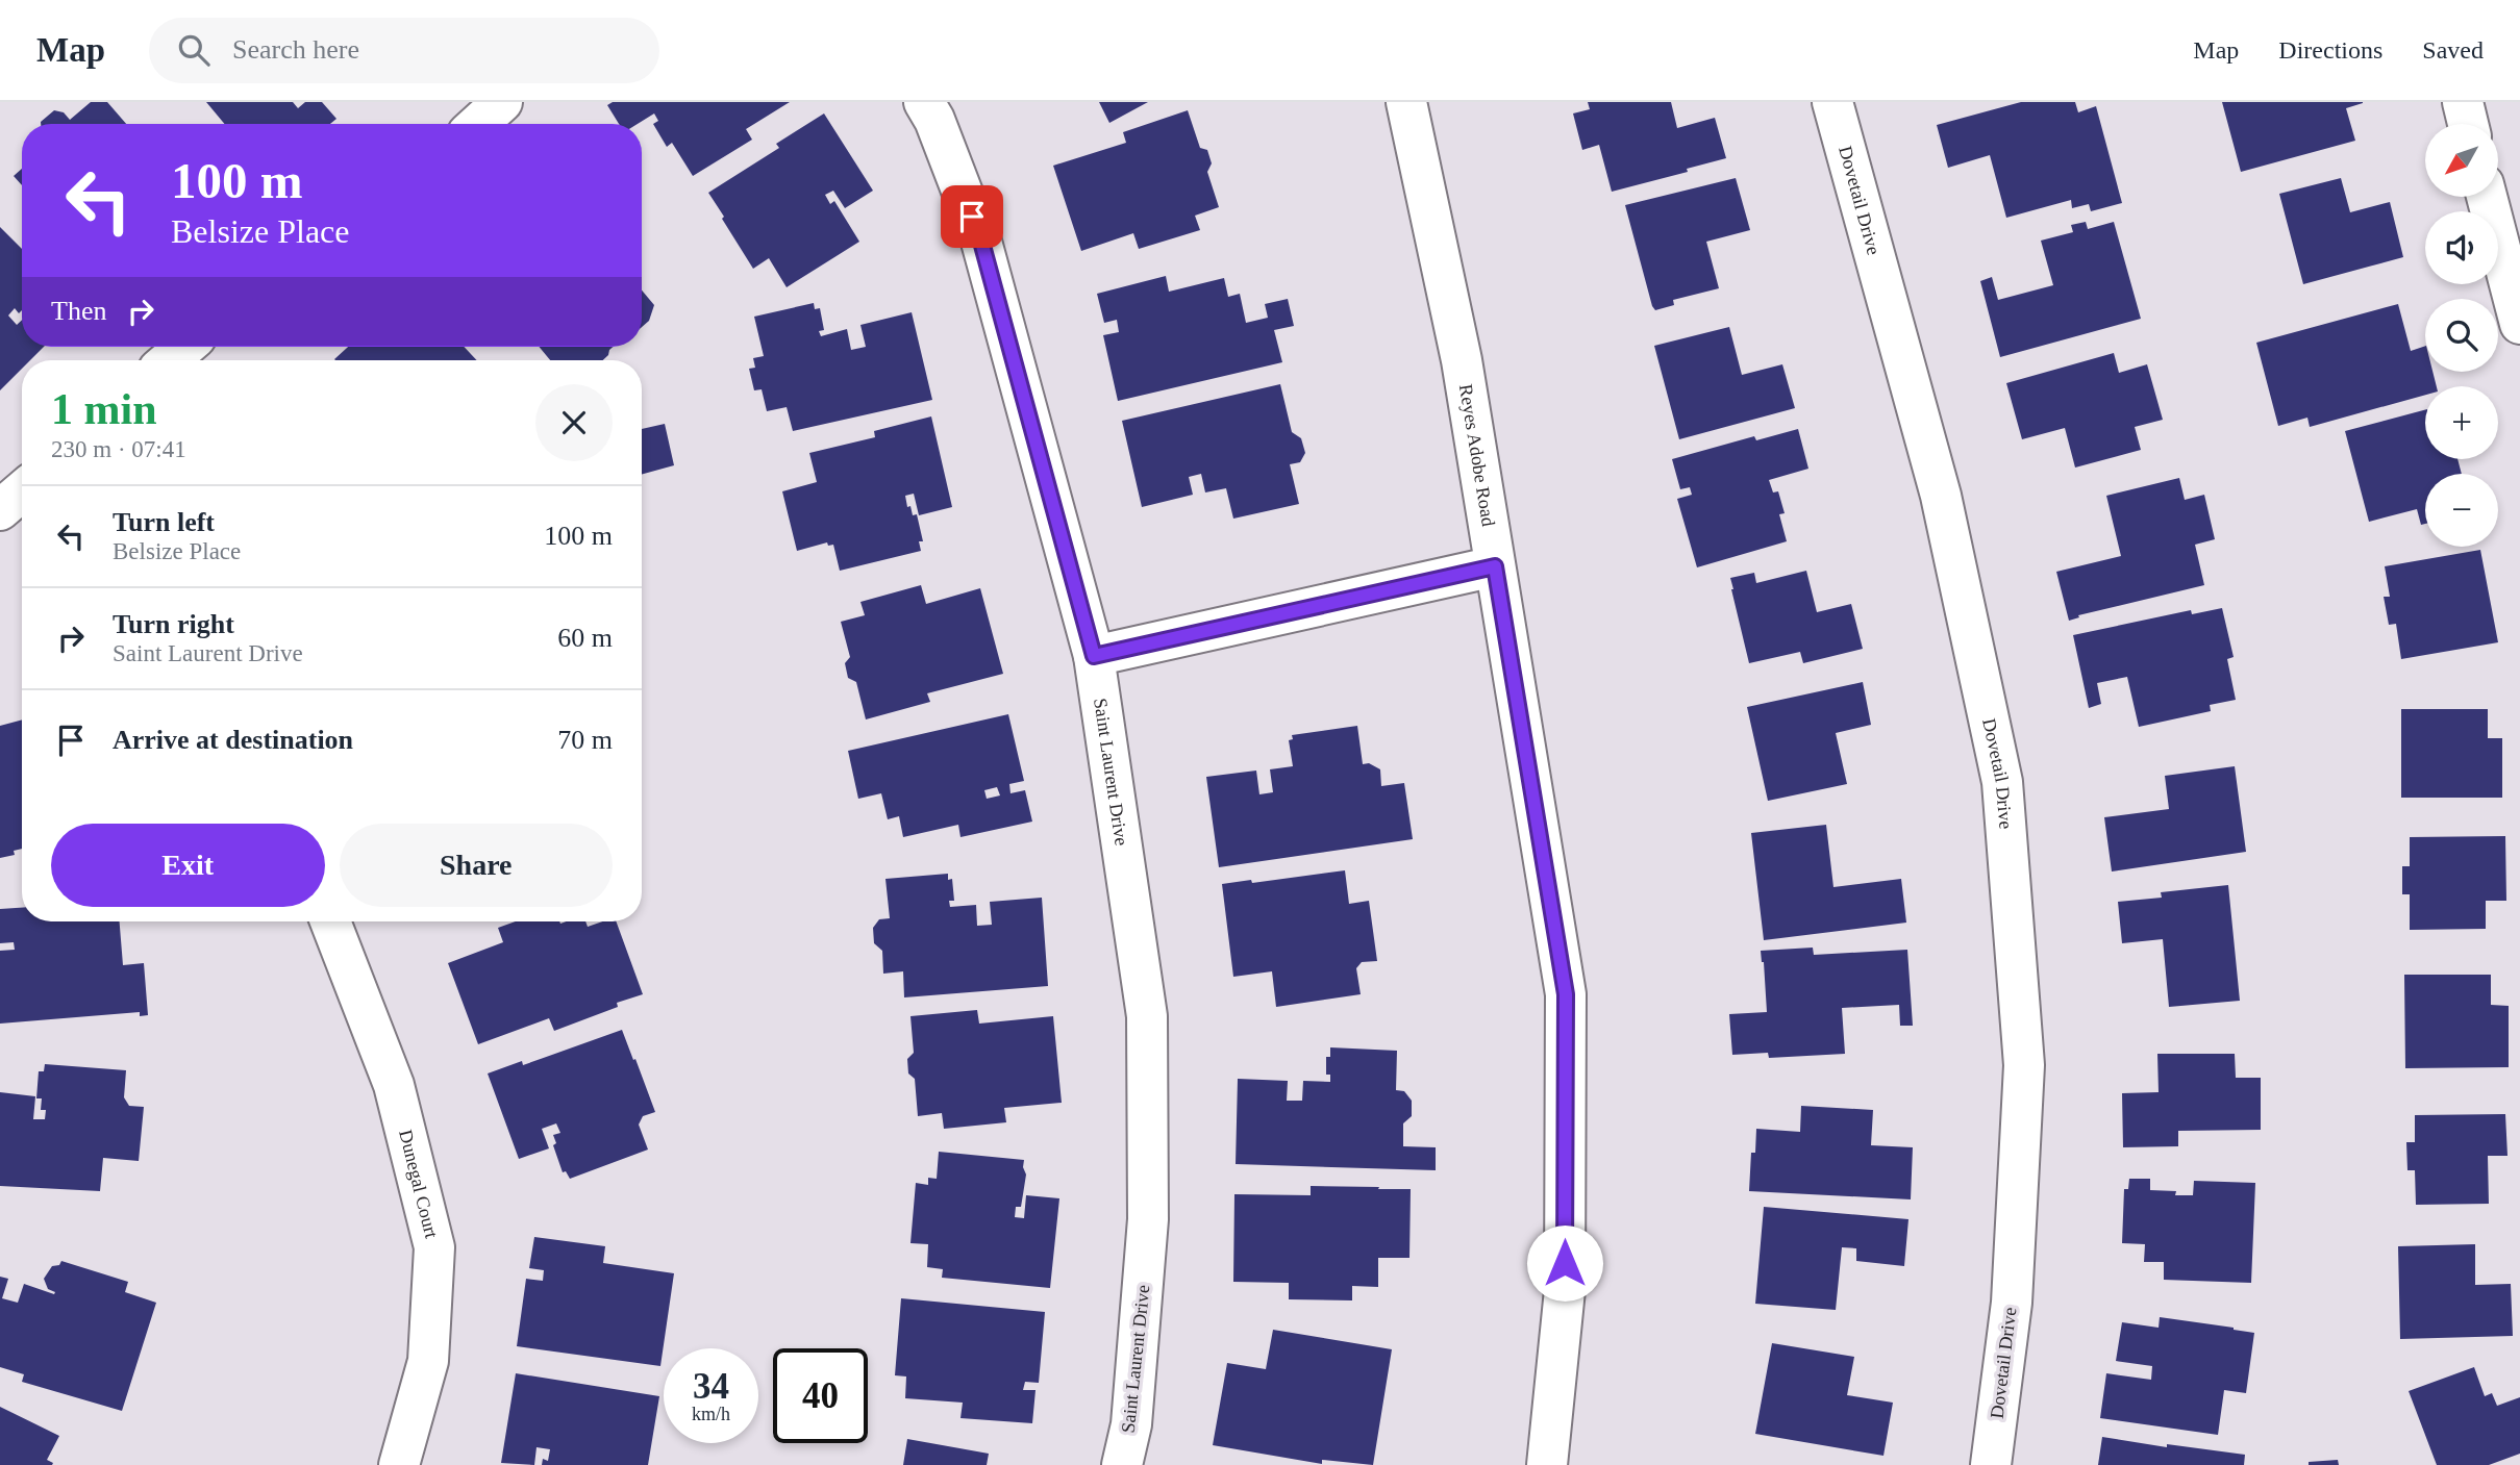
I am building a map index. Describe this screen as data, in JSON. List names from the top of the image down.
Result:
{
  "streets": {
    "street": [
      "Dovetail Drive",
      "Reyes Adobe Road",
      "Saint Laurent Drive",
      "Dunegal Court"
    ]
  },
  "north": "bottom left",
  "page": {
    "header": "Map",
    "search": "Search here",
    "nav": ["Map", "Directions", "Saved"],
    "map_buttons": ["+", "−"],
    "turn": ["100 m", "Belsize Place"],
    "then": "Then",
    "heading": ["1 min", "230 m · 07:41"],
    "list": [
      {
        "name": "Turn left",
        "note": "Belsize Place",
        "value": "100 m"
      },
      {
        "name": "Turn right",
        "note": "Saint Laurent Drive",
        "value": "60 m"
      },
      {
        "name": "Arrive at destination",
        "value": "70 m"
      }
    ],
    "buttons": ["Exit", "Share"],
    "speed": "34 km/h",
    "limit": "40"
  }
}
